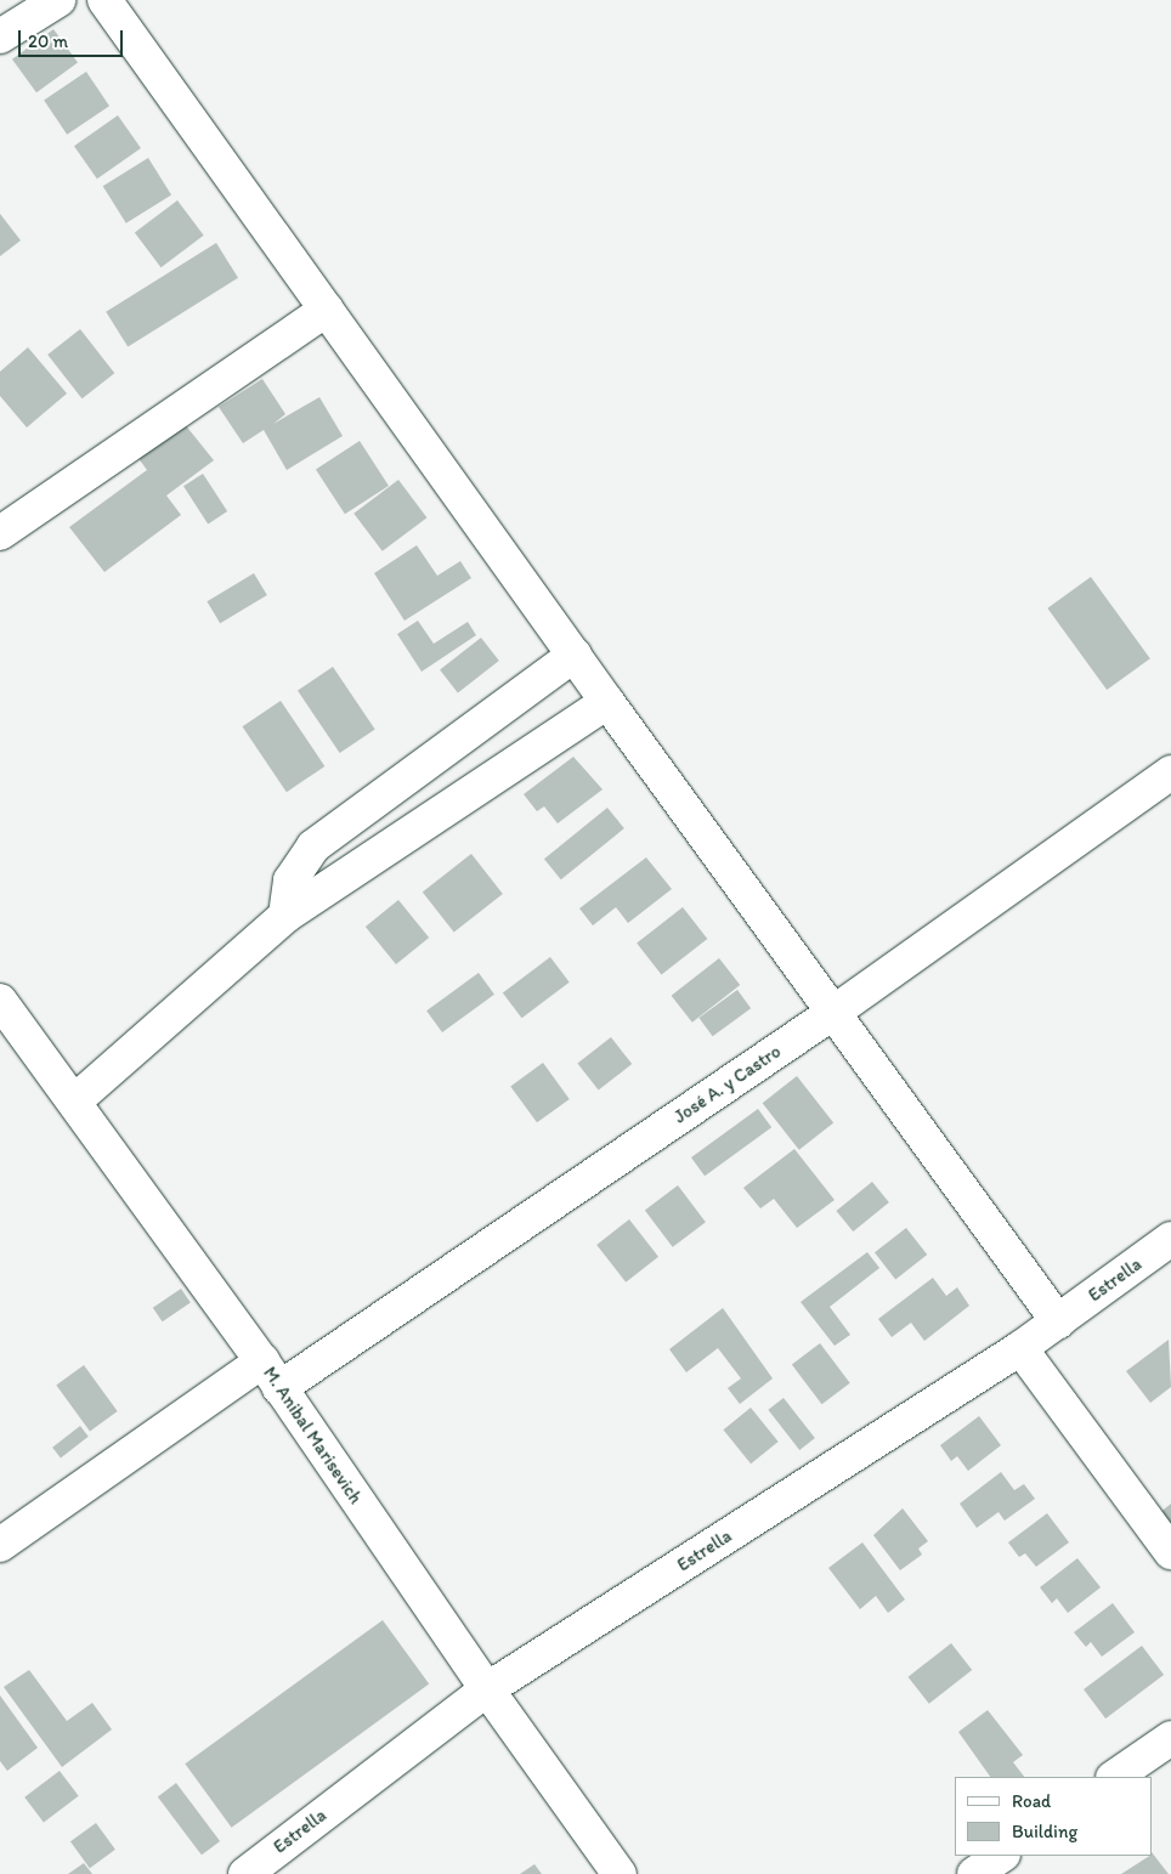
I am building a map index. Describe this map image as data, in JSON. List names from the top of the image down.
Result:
{
  "streets": {
    "street": ["José A. y Castro", "Estrella", "M. Anibal Marisevich"]
  },
  "crossings": [
    ["José A. y Castro", "M. Anibal Marisevich"],
    ["Estrella", "M. Anibal Marisevich"]
  ],
  "legend": ["Road", "Building"],
  "scale_bar": "20 m"
}
